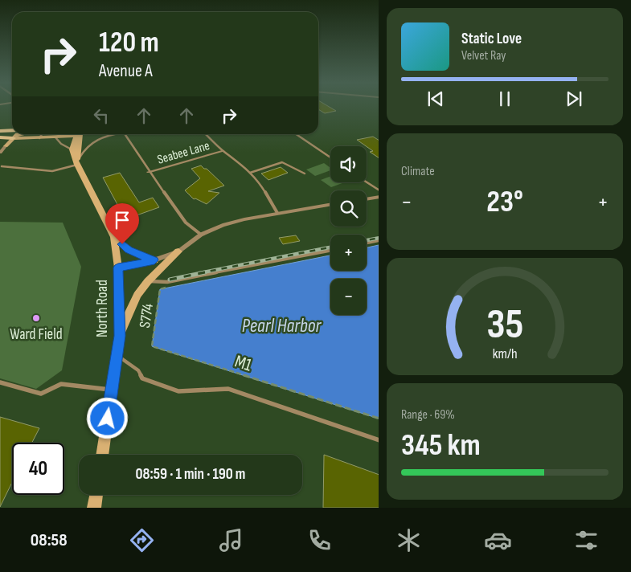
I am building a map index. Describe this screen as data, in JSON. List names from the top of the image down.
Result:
{
  "streets": {
    "street": ["Seabee Lane", "North Road"],
    "path": ["S774", "M1"]
  },
  "crossings": [
    ["S774", "M1"]
  ],
  "water": ["Pearl Harbor"],
  "places": ["Ward Field"],
  "page": {
    "turn": ["120 m", "Avenue A"],
    "song": ["Static Love", "Velvet Ray"],
    "tile": [
      "Climate",
      ["Range · 69%", "345 km"]
    ],
    "map_buttons": ["+", "−"],
    "heat": ["−", "23°", "+"],
    "limit": "40",
    "trip": "08:59 · 1 min · 190 m",
    "tabs": "08:58",
    "gauge": ["35", "km/h"]
  }
}
